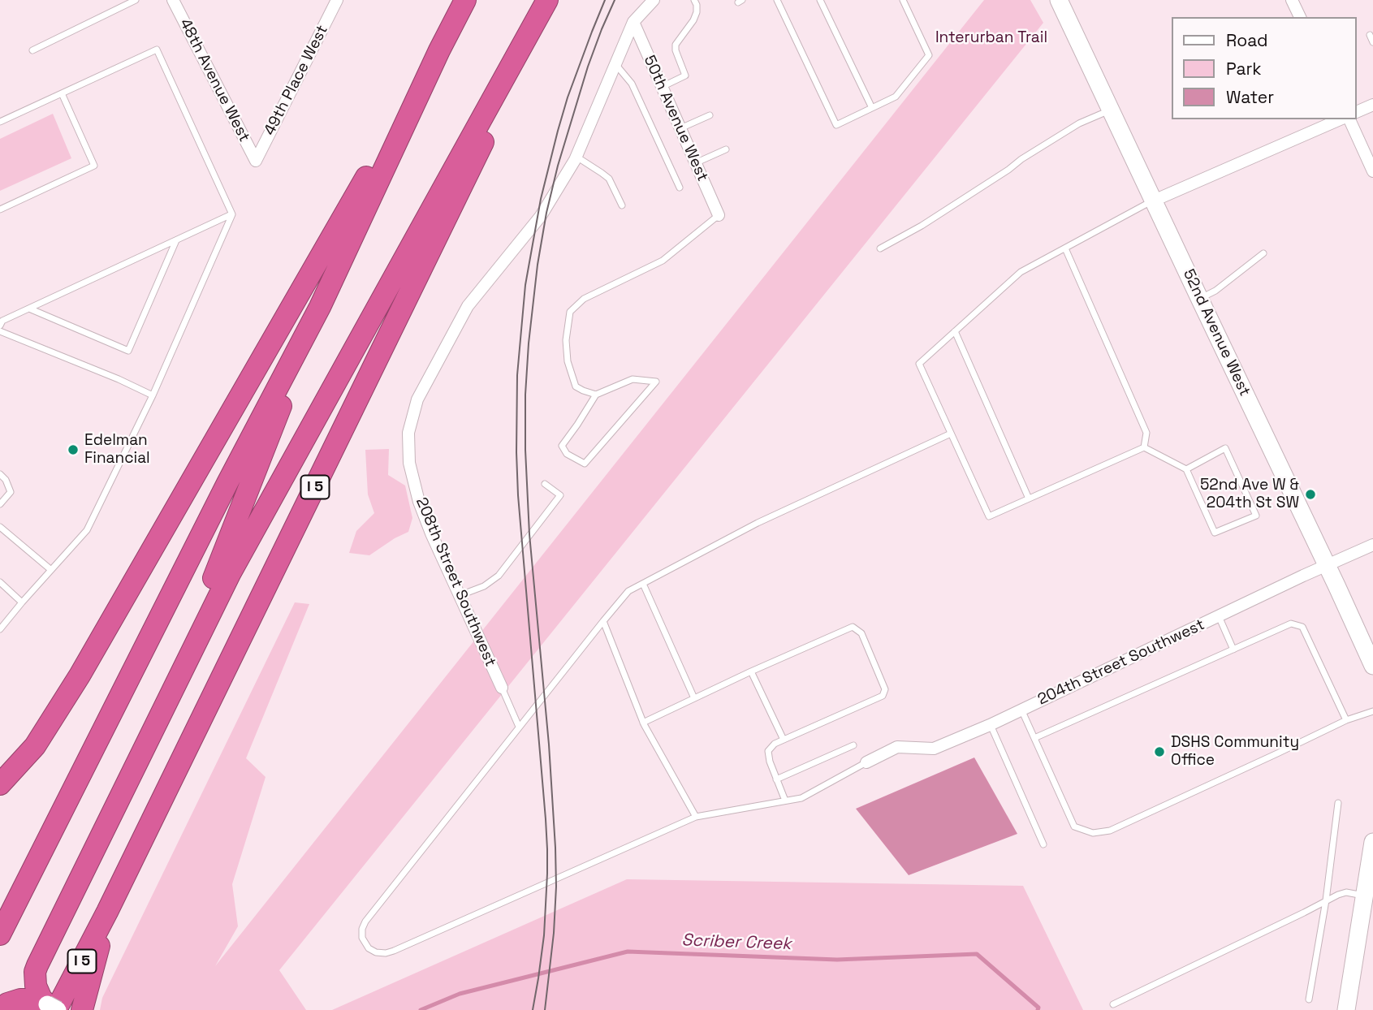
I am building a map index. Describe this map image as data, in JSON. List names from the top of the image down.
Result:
{
  "streets": {
    "highway": ["I 5"],
    "street": [
      "48th Avenue West",
      "49th Place West",
      "50th Avenue West",
      "52nd Avenue West",
      "208th Street Southwest",
      "204th Street Southwest"
    ]
  },
  "crossings": [
    ["48th Avenue West", "49th Place West"],
    ["50th Avenue West", "208th Street Southwest"],
    ["52nd Avenue West", "204th Street Southwest"]
  ],
  "water": ["Scriber Creek"],
  "parks": ["Interurban Trail"],
  "places": ["Edelman Financial", "52nd Ave W & 204th St SW", "DSHS Community Office"],
  "legend": ["Road", "Park", "Water"]
}
